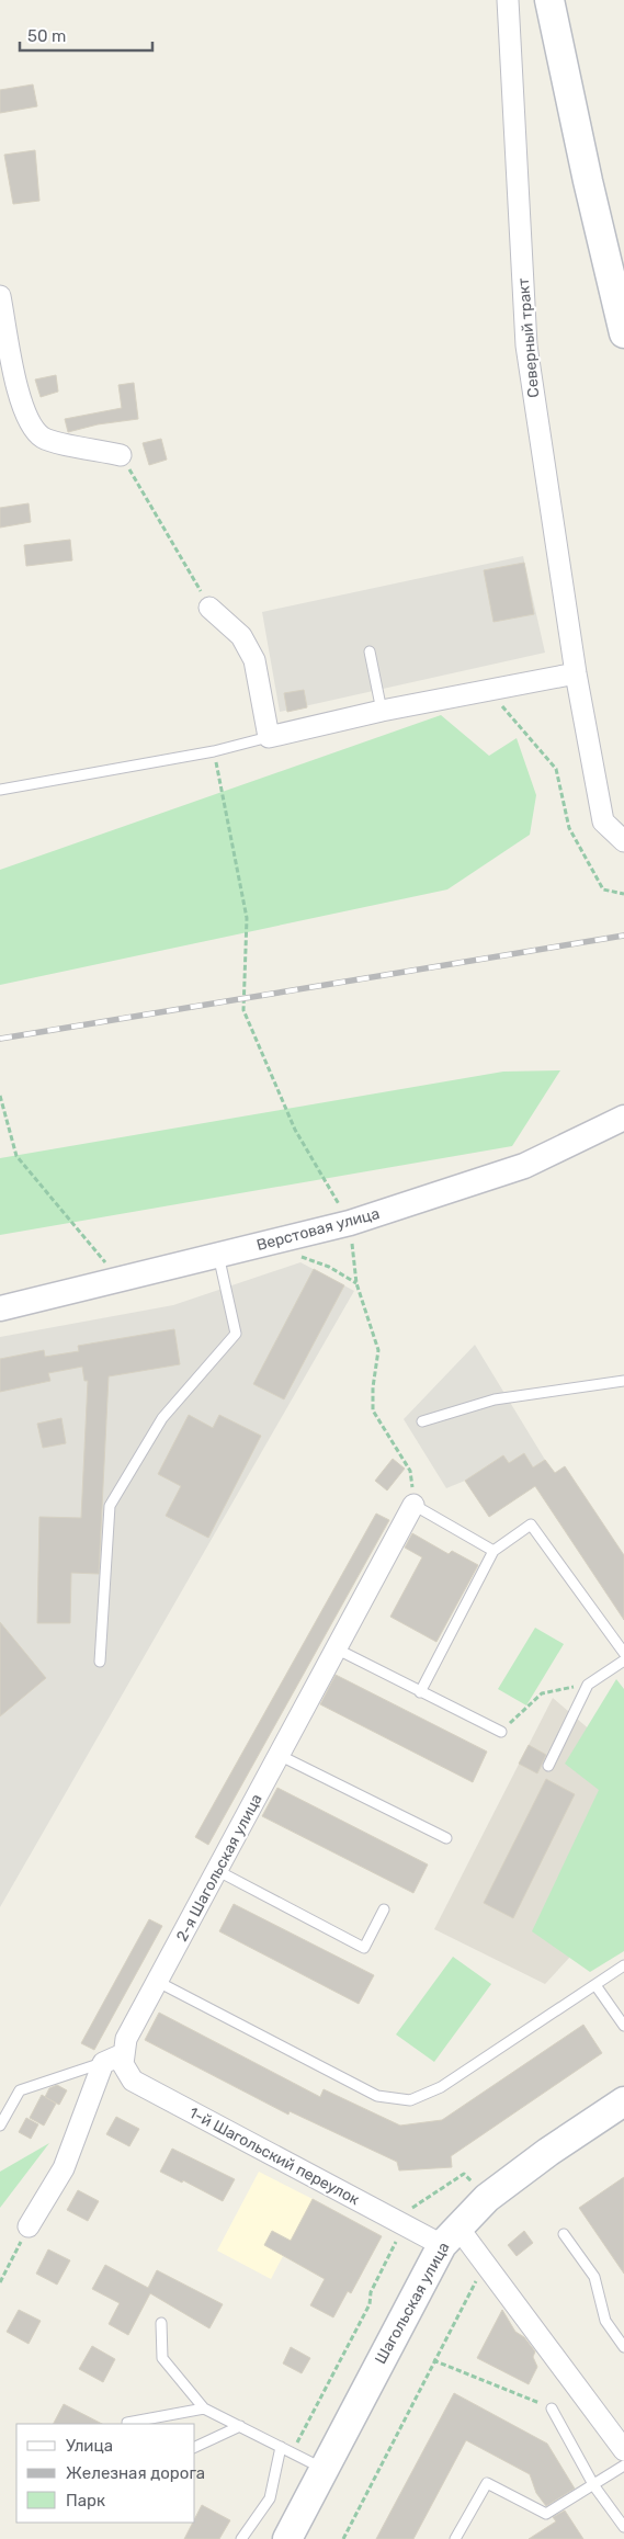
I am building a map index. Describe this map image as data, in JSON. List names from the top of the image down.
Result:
{
  "streets": {
    "main road": ["Шагольская улица"],
    "street": [
      "Северный тракт",
      "Верстовая улица",
      "2-я Шагольская улица",
      "1-й Шагольский переулок"
    ]
  },
  "crossings": [
    ["2-я Шагольская улица", "1-й Шагольский переулок"],
    ["1-й Шагольский переулок", "Шагольская улица"]
  ],
  "legend": ["Улица", "Железная дорога", "Парк"],
  "scale_bar": "50 m"
}
